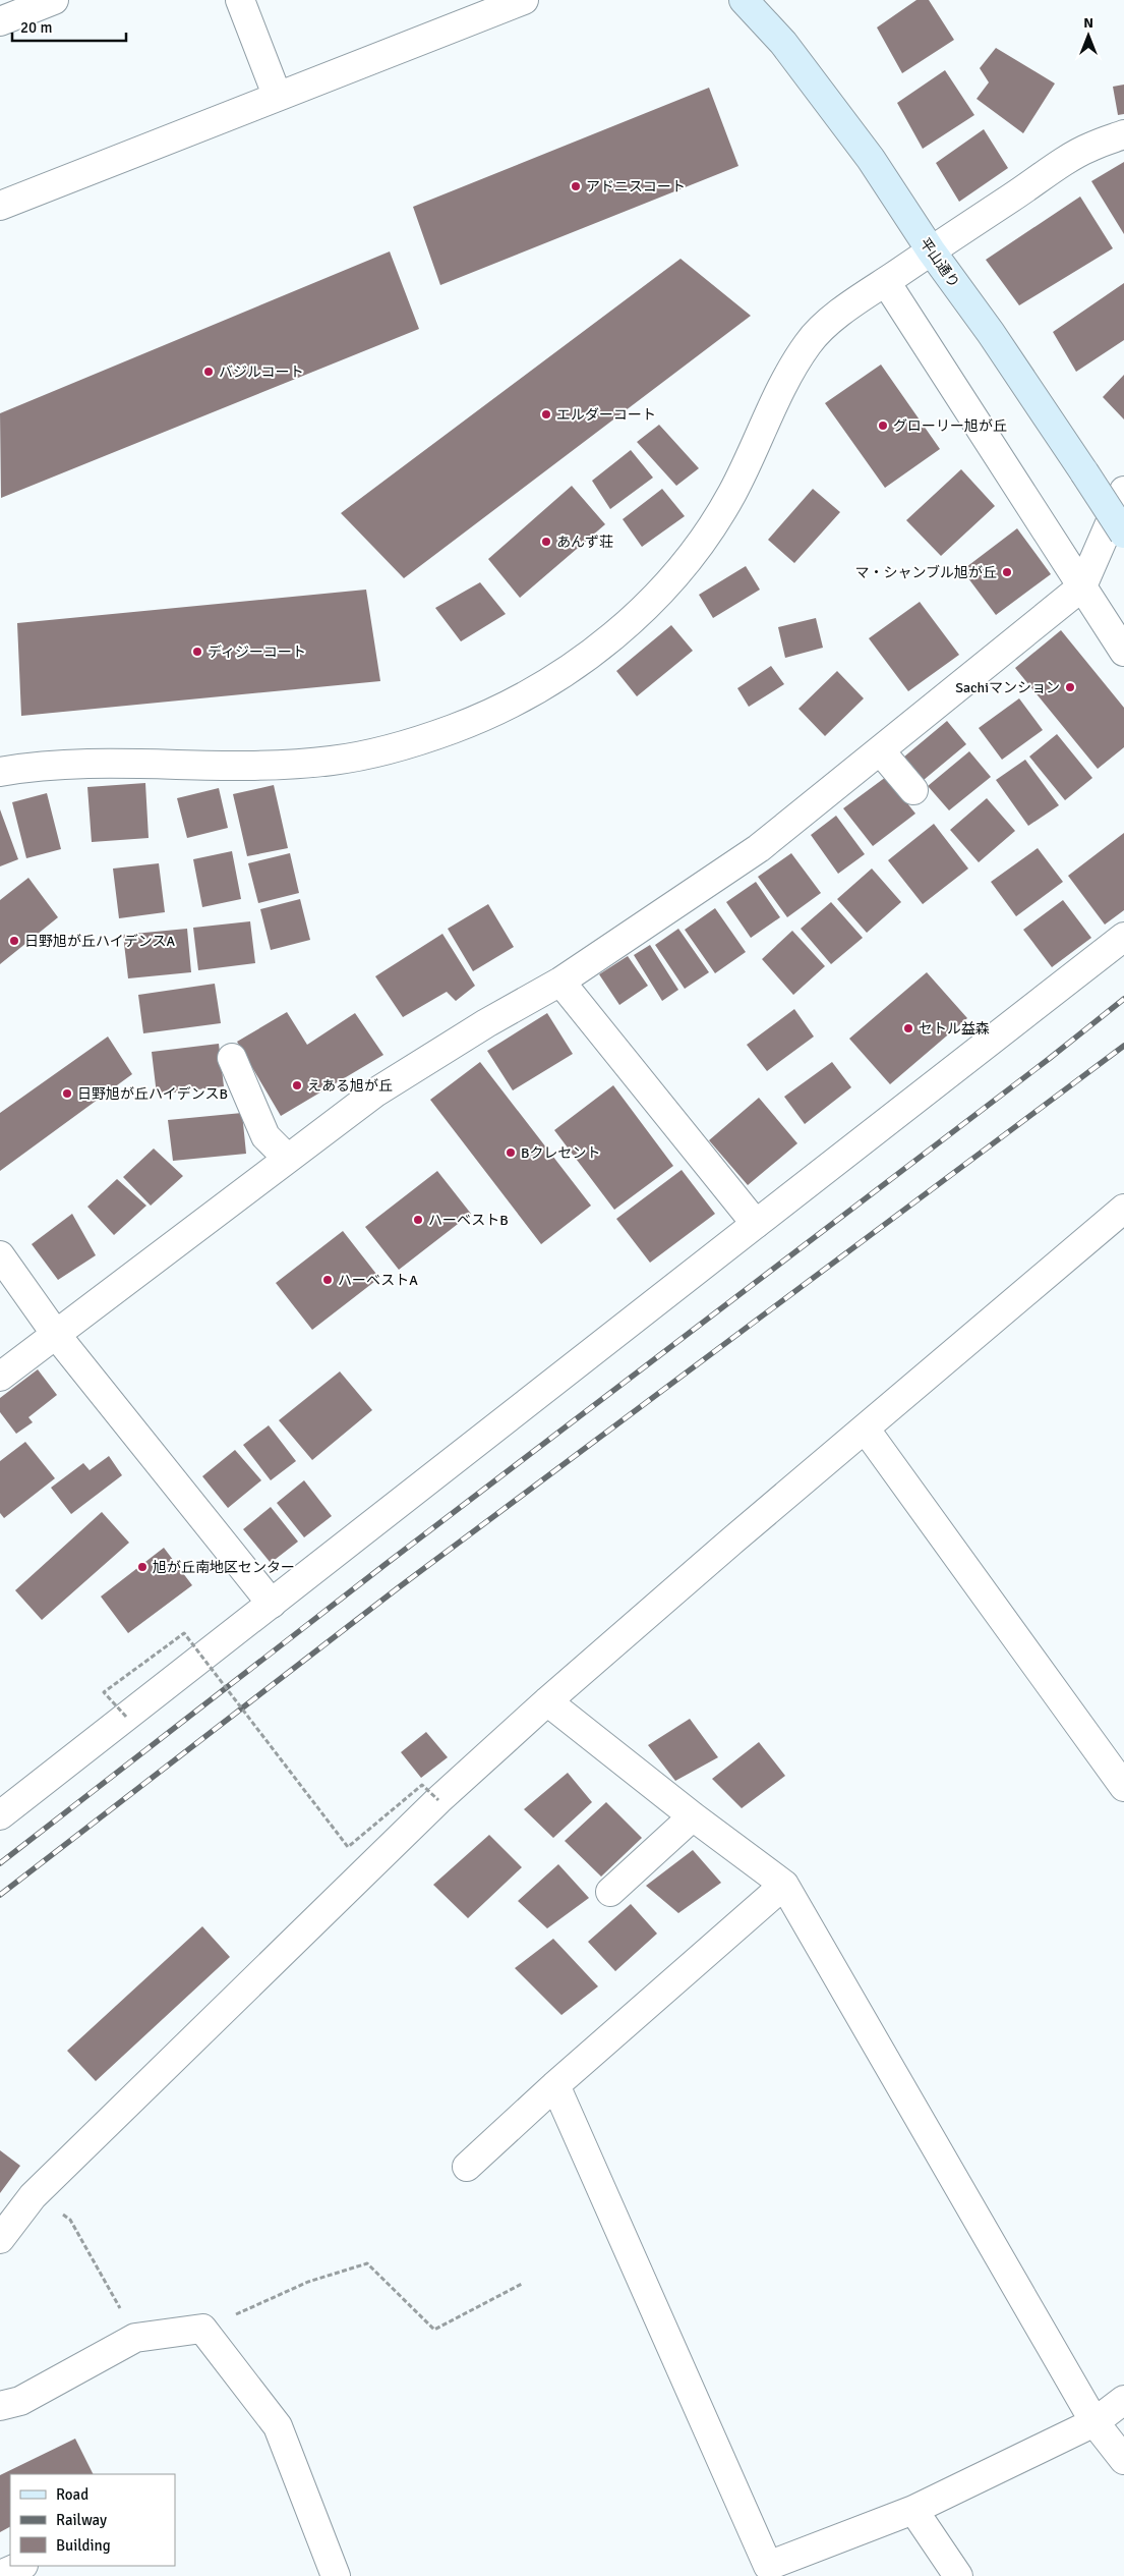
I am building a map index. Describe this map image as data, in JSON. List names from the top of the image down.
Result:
{
  "streets": {
    "main road": ["平山通り"]
  },
  "places": [
    "アドニスコート",
    "バジルコート",
    "エルダーコート",
    "グローリー旭が丘",
    "あんず荘",
    "マ・シャンブル旭が丘",
    "ディジーコート",
    "Sachiマンション",
    "日野旭が丘ハイデンスA",
    "セトル益森",
    "えある旭が丘",
    "日野旭が丘ハイデンスB",
    "Bクレセント",
    "ハーベストB",
    "ハーベストA",
    "旭が丘南地区センター"
  ],
  "legend": ["Road", "Railway", "Building"],
  "scale_bar": "20 m",
  "north": "top"
}
